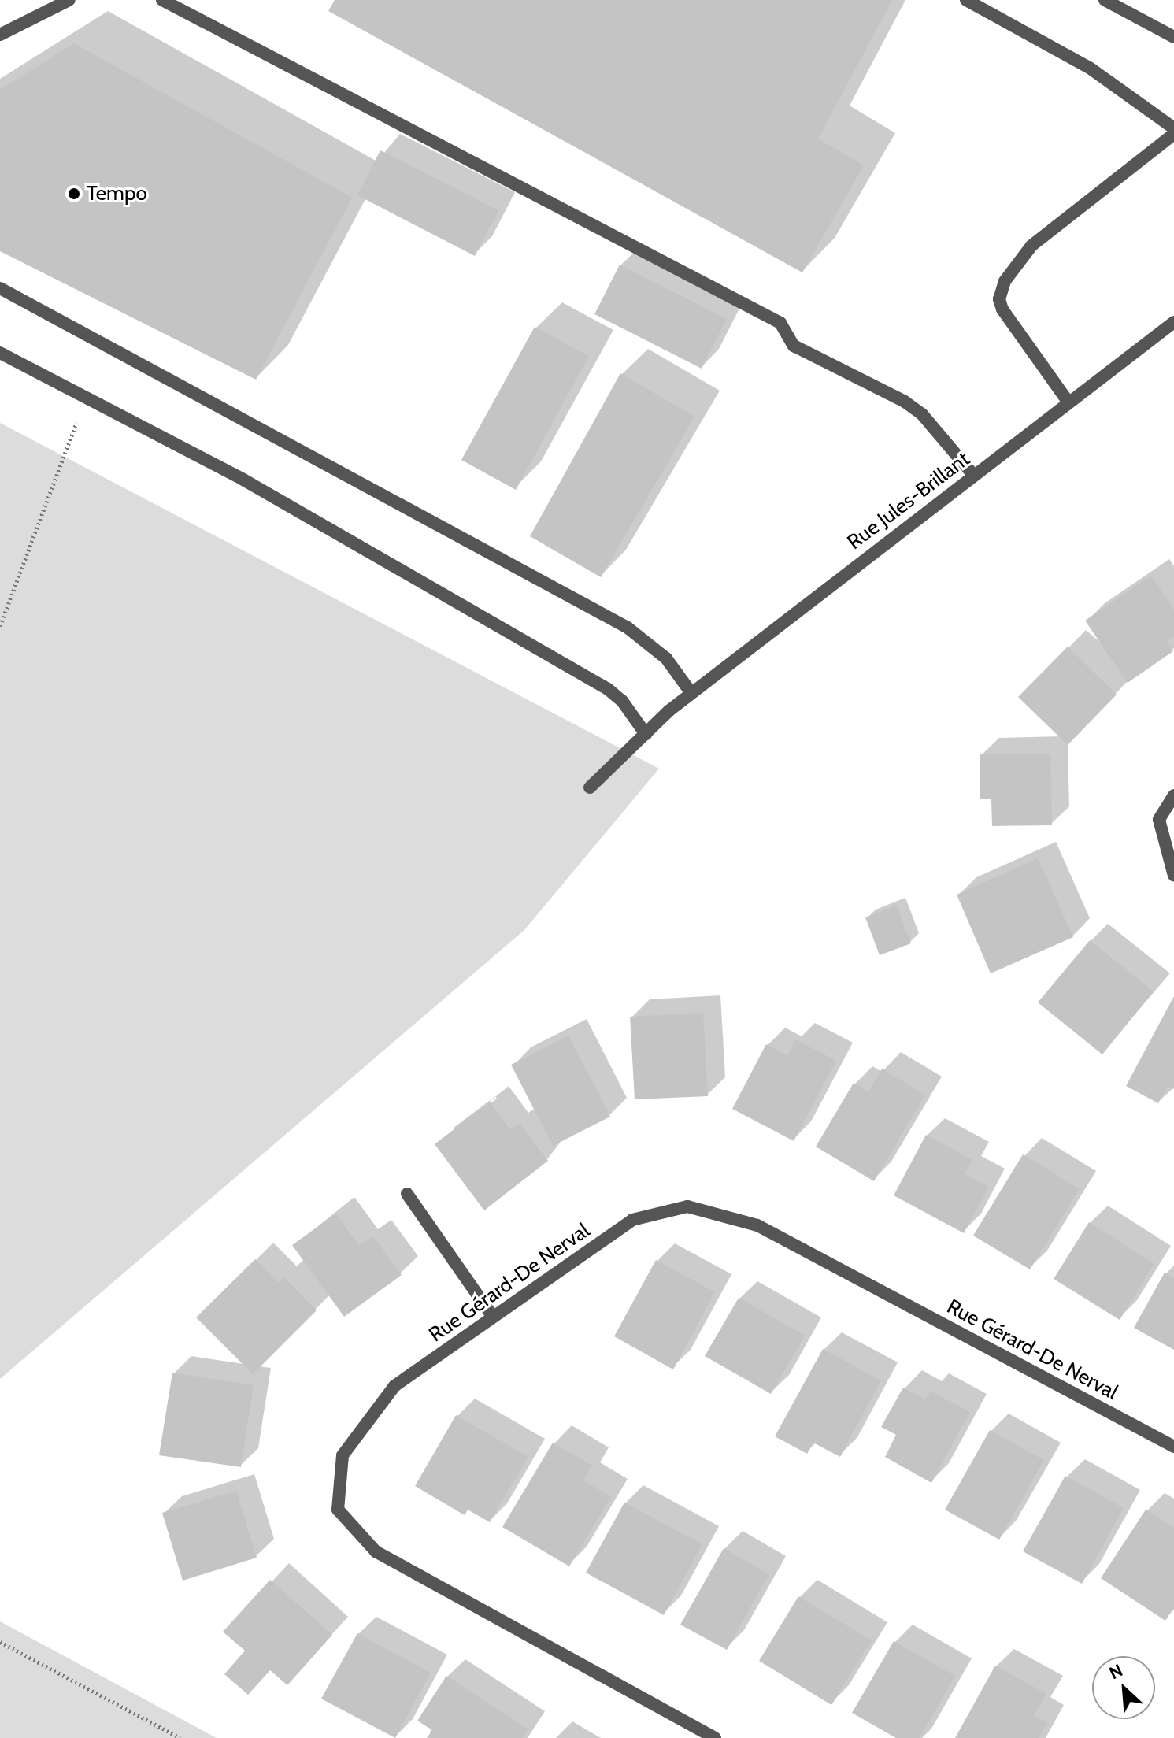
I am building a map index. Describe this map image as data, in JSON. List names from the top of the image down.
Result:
{
  "streets": {
    "street": ["Rue Jules-Brillant", "Rue Gérard-De Nerval"]
  },
  "places": ["Tempo"],
  "north": "top left"
}
